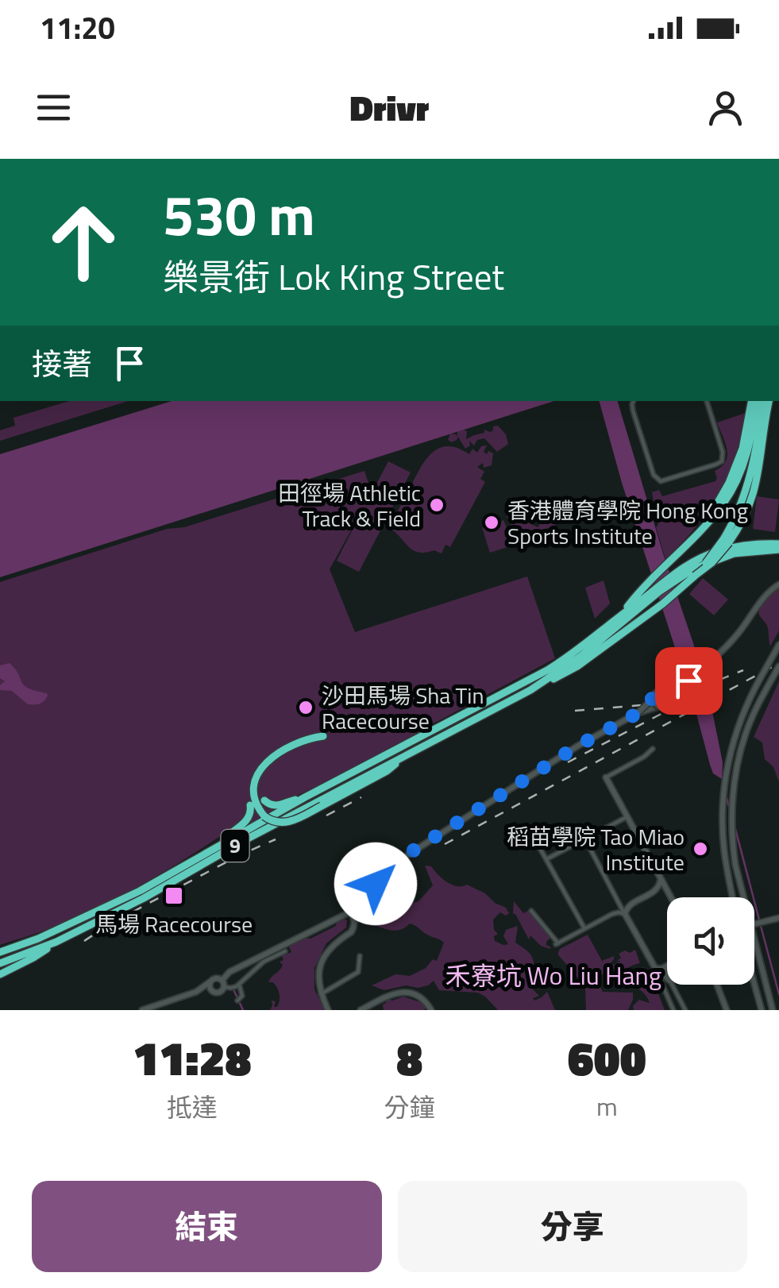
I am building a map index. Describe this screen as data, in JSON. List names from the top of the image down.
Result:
{
  "streets": {
    "highway": ["9"]
  },
  "districts": ["禾寮坑 Wo Liu Hang"],
  "places": {
    "other": [
      "田徑場 Athletic Track & Field",
      "香港體育學院 Hong Kong Sports Institute",
      "沙田馬場 Sha Tin Racecourse",
      "稻苗學院 Tao Miao Institute"
    ],
    "transit": ["馬場 Racecourse"]
  },
  "page": {
    "status": "11:20",
    "header": "Drivr",
    "turn": ["530 m", "樂景街 Lok King Street"],
    "then": "接著",
    "eta": [
      "11:28",
      "抵達",
      "8",
      "分鐘",
      "600",
      "m"
    ],
    "buttons": ["結束", "分享"]
  }
}
